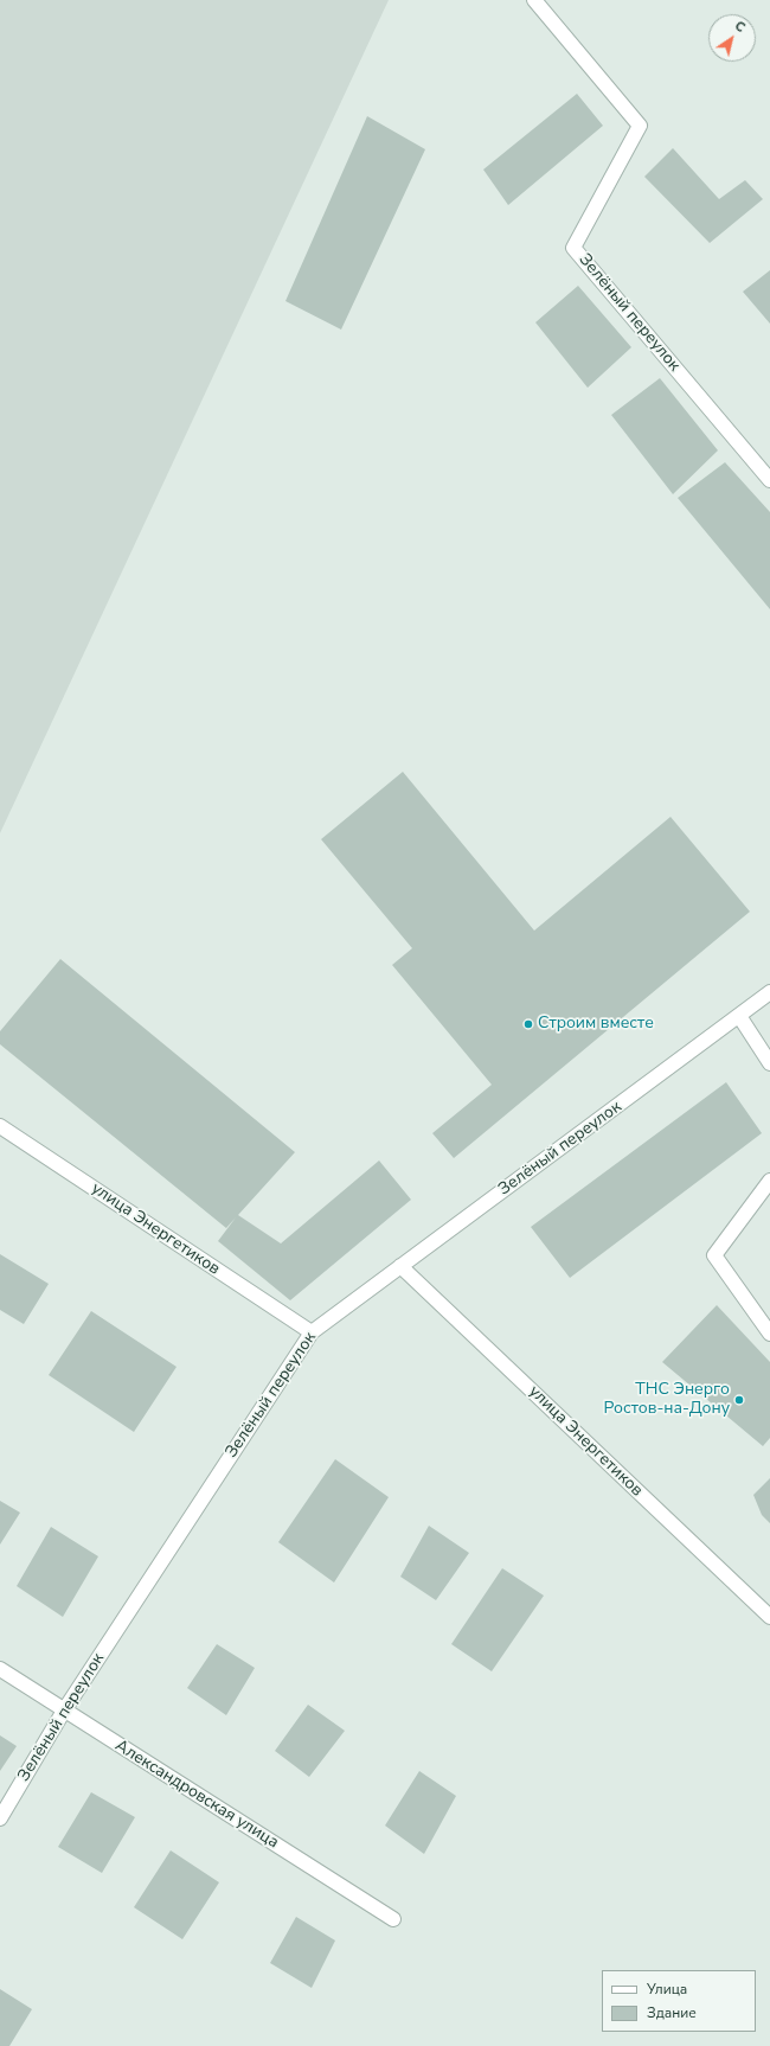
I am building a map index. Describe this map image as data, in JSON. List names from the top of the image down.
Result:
{
  "streets": {
    "street": ["Зелёный переулок", "улица Энергетиков", "Александровская улица"]
  },
  "crossings": [
    ["Зелёный переулок", "улица Энергетиков"],
    ["Зелёный переулок", "Александровская улица"]
  ],
  "places": ["Строим вместе", "ТНС Энерго Ростов-на-Дону"],
  "legend": ["Улица", "Здание"],
  "north": "top right"
}
